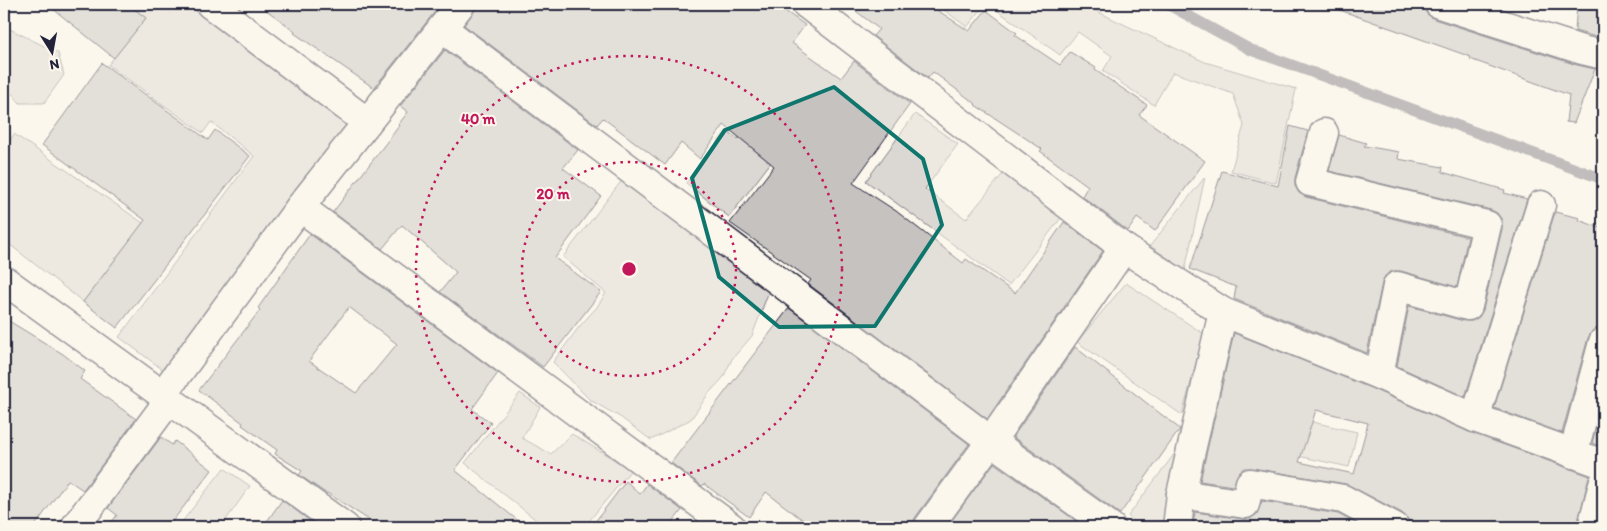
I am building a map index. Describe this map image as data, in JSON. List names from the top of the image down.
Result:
{
  "north": "bottom",
  "rings": ["40 m", "20 m"]
}
